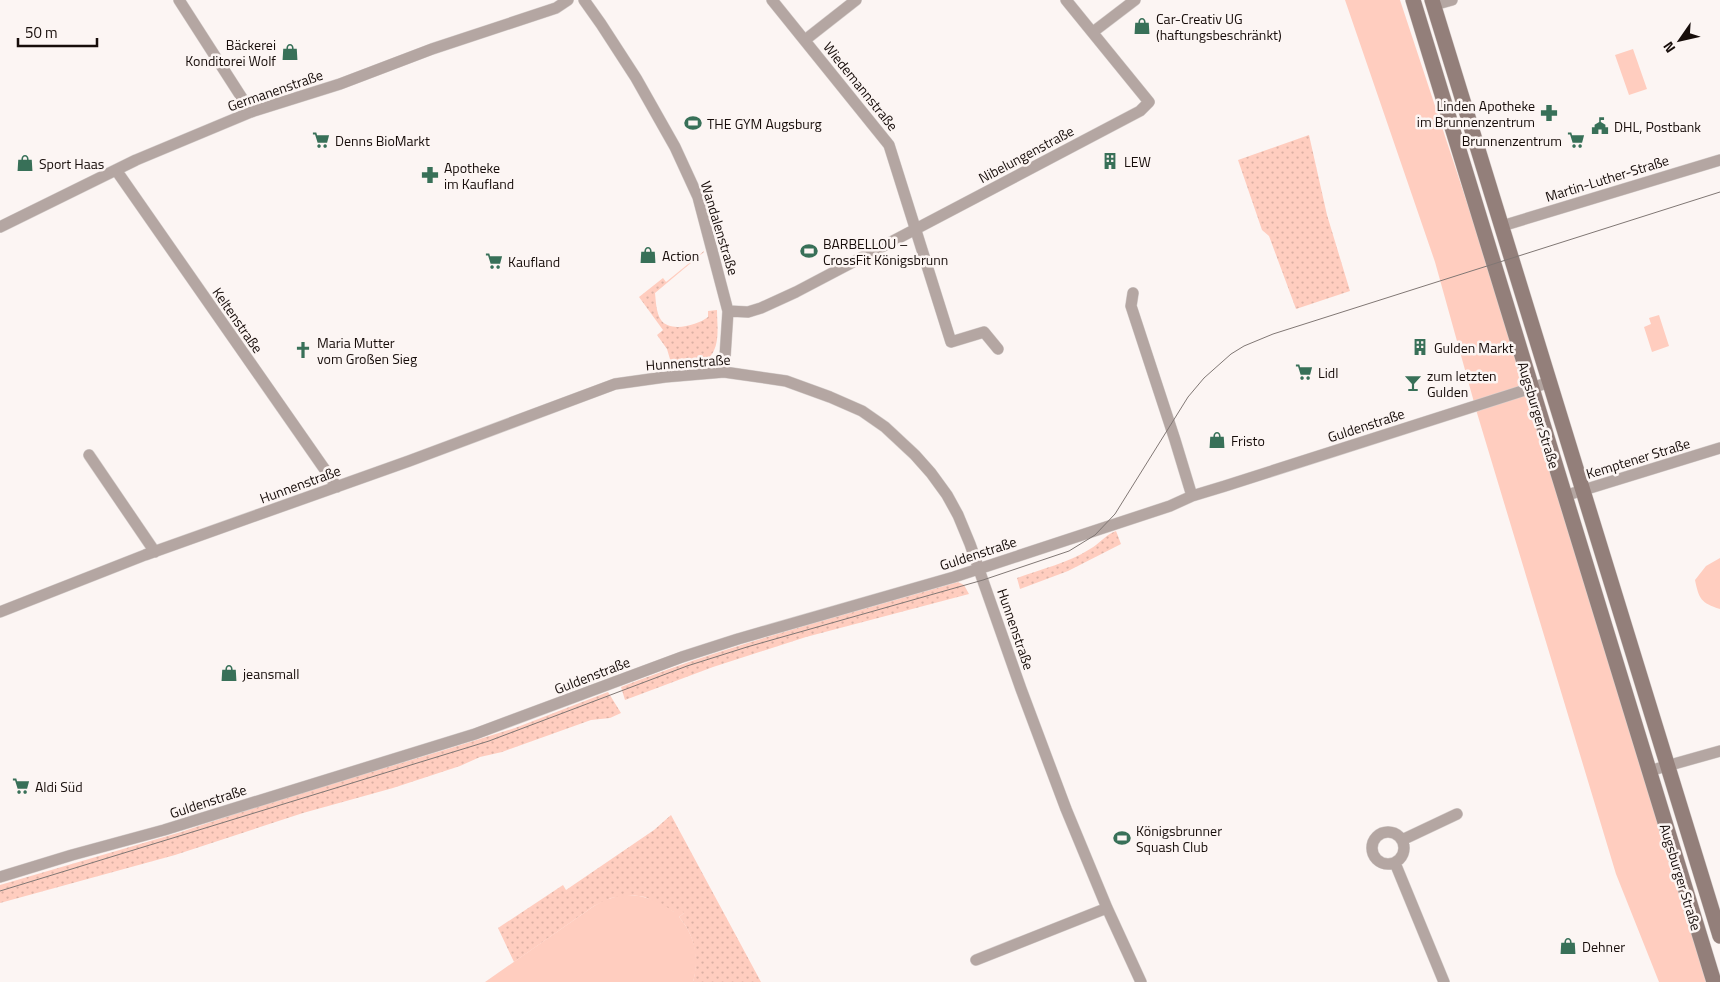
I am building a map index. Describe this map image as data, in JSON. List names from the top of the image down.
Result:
{
  "streets": {
    "street": [
      "Wiedemannstraße",
      "Germanenstraße",
      "Nibelungenstraße",
      "Martin-Luther-Straße",
      "Wandalenstraße",
      "Keltenstraße",
      "Hunnenstraße",
      "Augsburger Straße",
      "Guldenstraße",
      "Kemptener Straße"
    ]
  },
  "crossings": [
    ["Wiedemannstraße", "Nibelungenstraße"],
    ["Germanenstraße", "Keltenstraße"],
    ["Nibelungenstraße", "Wandalenstraße"],
    ["Martin-Luther-Straße", "Augsburger Straße"],
    ["Wandalenstraße", "Hunnenstraße"],
    ["Keltenstraße", "Hunnenstraße"],
    ["Hunnenstraße", "Guldenstraße"],
    ["Augsburger Straße", "Guldenstraße"],
    ["Augsburger Straße", "Kemptener Straße"]
  ],
  "places": {
    "shop": [
      "Car-Creativ UG (haftungsbeschränkt)",
      "Bäckerei Konditorei Wolf",
      "Sport Haas",
      "Action",
      "Fristo",
      "jeansmall",
      "Dehner"
    ],
    "pharmacy": ["Linden Apotheke im Brunnenzentrum", "Apotheke im Kaufland"],
    "sports": ["THE GYM Augsburg", "BARBELLOU – CrossFit Königsbrunn", "Königsbrunner Squash Club"],
    "public building": ["DHL, Postbank"],
    "supermarket": [
      "Denns BioMarkt",
      "Brunnenzentrum",
      "Kaufland",
      "Lidl",
      "Aldi Süd"
    ],
    "building": ["LEW", "Gulden Markt"],
    "church": ["Maria Mutter vom Großen Sieg"],
    "bar": ["zum letzten Gulden"]
  },
  "scale_bar": "50 m",
  "north": "bottom left"
}
